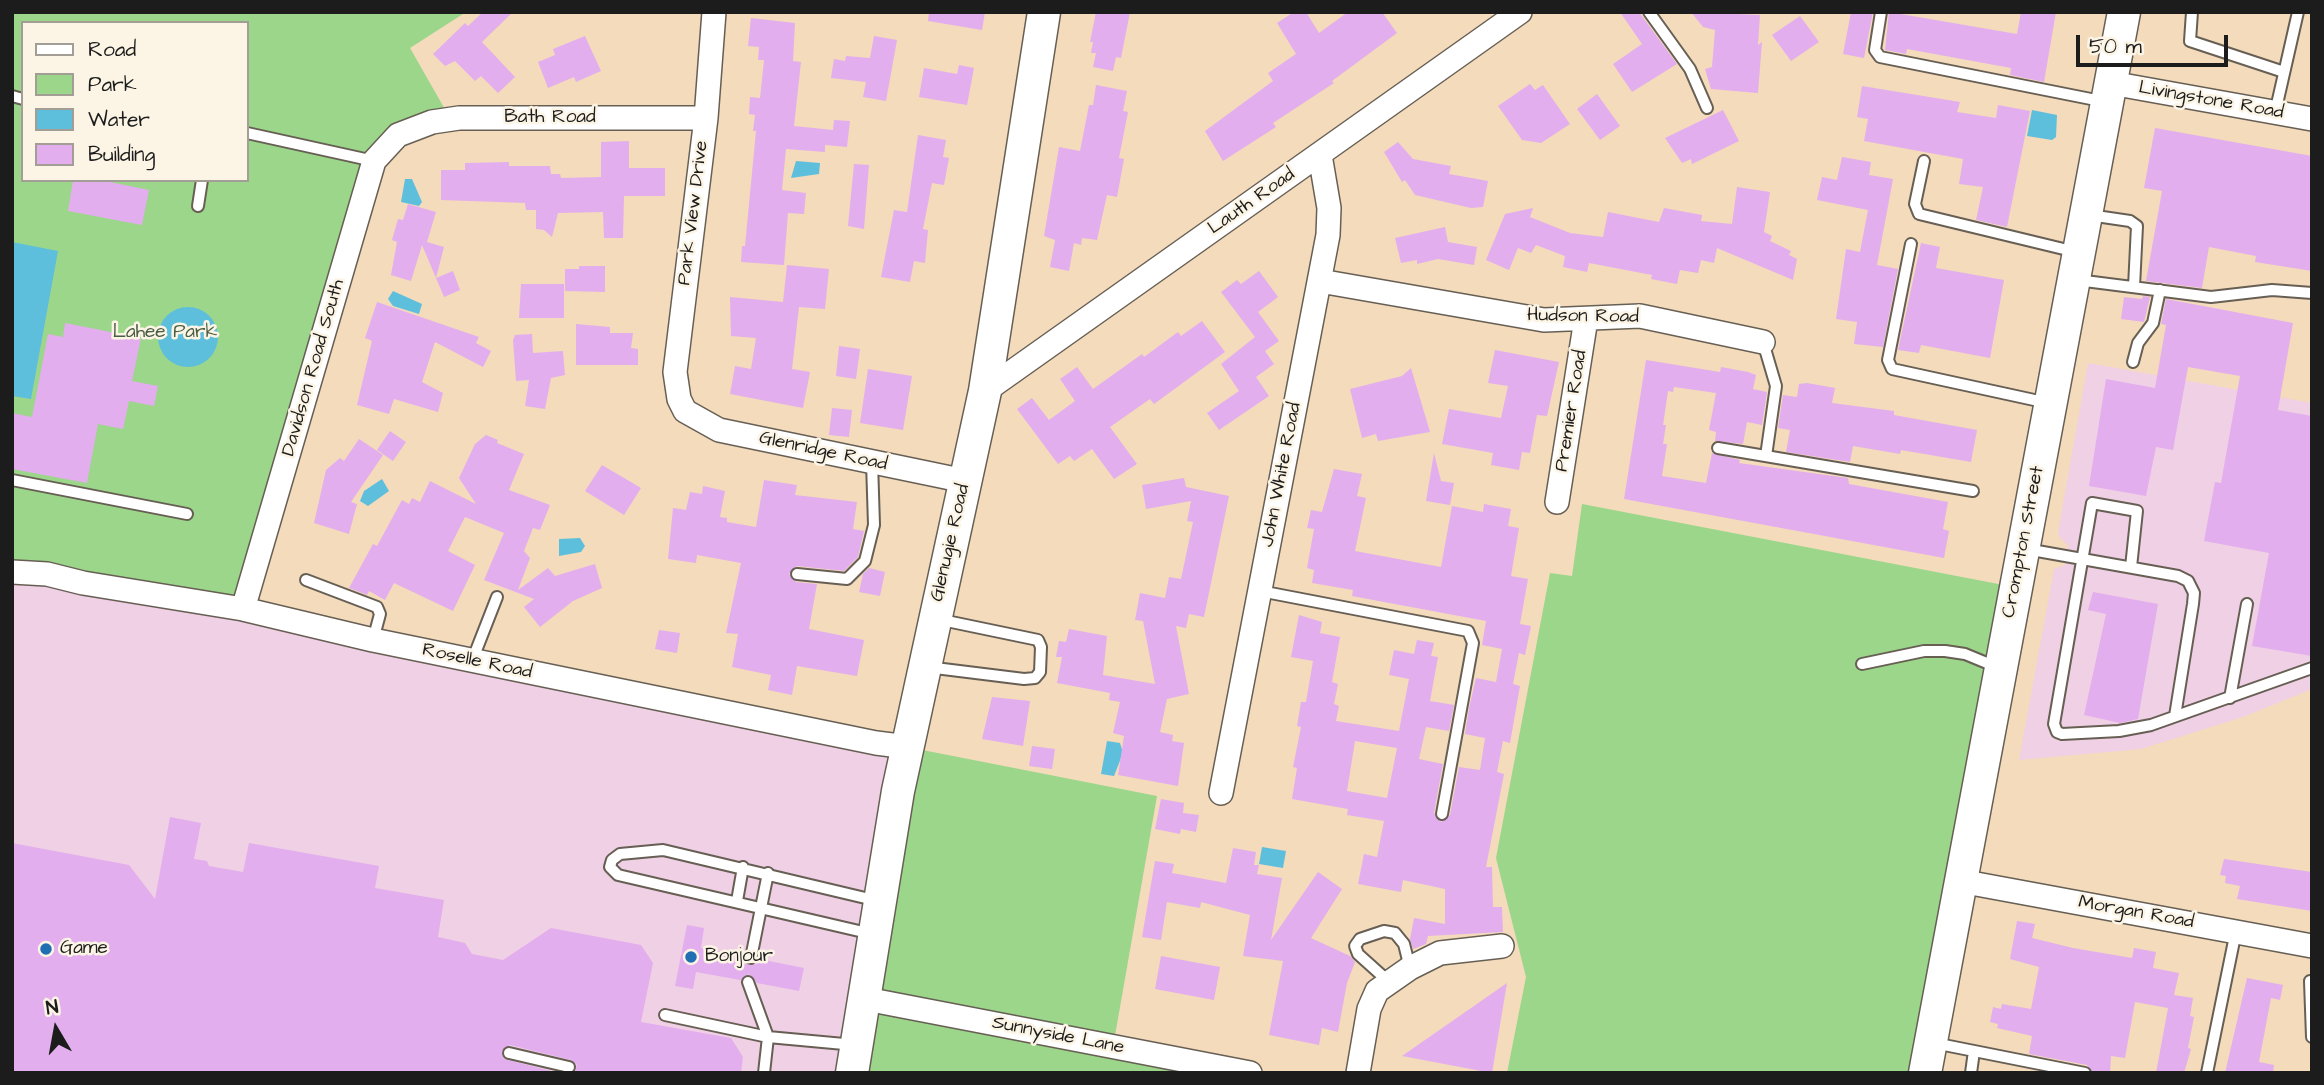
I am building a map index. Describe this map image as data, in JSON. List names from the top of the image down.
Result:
{
  "streets": {
    "street": [
      "Livingstone Road",
      "Bath Road",
      "Lauth Road",
      "Park View Drive",
      "Hudson Road",
      "Davidson Road South",
      "Premier Road",
      "Glenridge Road",
      "John White Road",
      "Crompton Street",
      "Glenugie Road",
      "Roselle Road",
      "Morgan Road",
      "Sunnyside Lane"
    ]
  },
  "crossings": [
    ["Livingstone Road", "Crompton Street"],
    ["Bath Road", "Park View Drive"],
    ["Bath Road", "Davidson Road South"],
    ["Lauth Road", "John White Road"],
    ["Lauth Road", "Glenugie Road"],
    ["Park View Drive", "Glenridge Road"],
    ["Hudson Road", "Premier Road"],
    ["Hudson Road", "John White Road"],
    ["Davidson Road South", "Roselle Road"],
    ["Glenridge Road", "Glenugie Road"],
    ["Crompton Street", "Morgan Road"],
    ["Glenugie Road", "Roselle Road"],
    ["Glenugie Road", "Sunnyside Lane"]
  ],
  "parks": ["Lahee Park"],
  "places": ["Game", "Bonjour"],
  "legend": [
    "Road",
    "Park",
    "Water",
    "Building"
  ],
  "scale_bar": "50 m",
  "north": "top"
}
